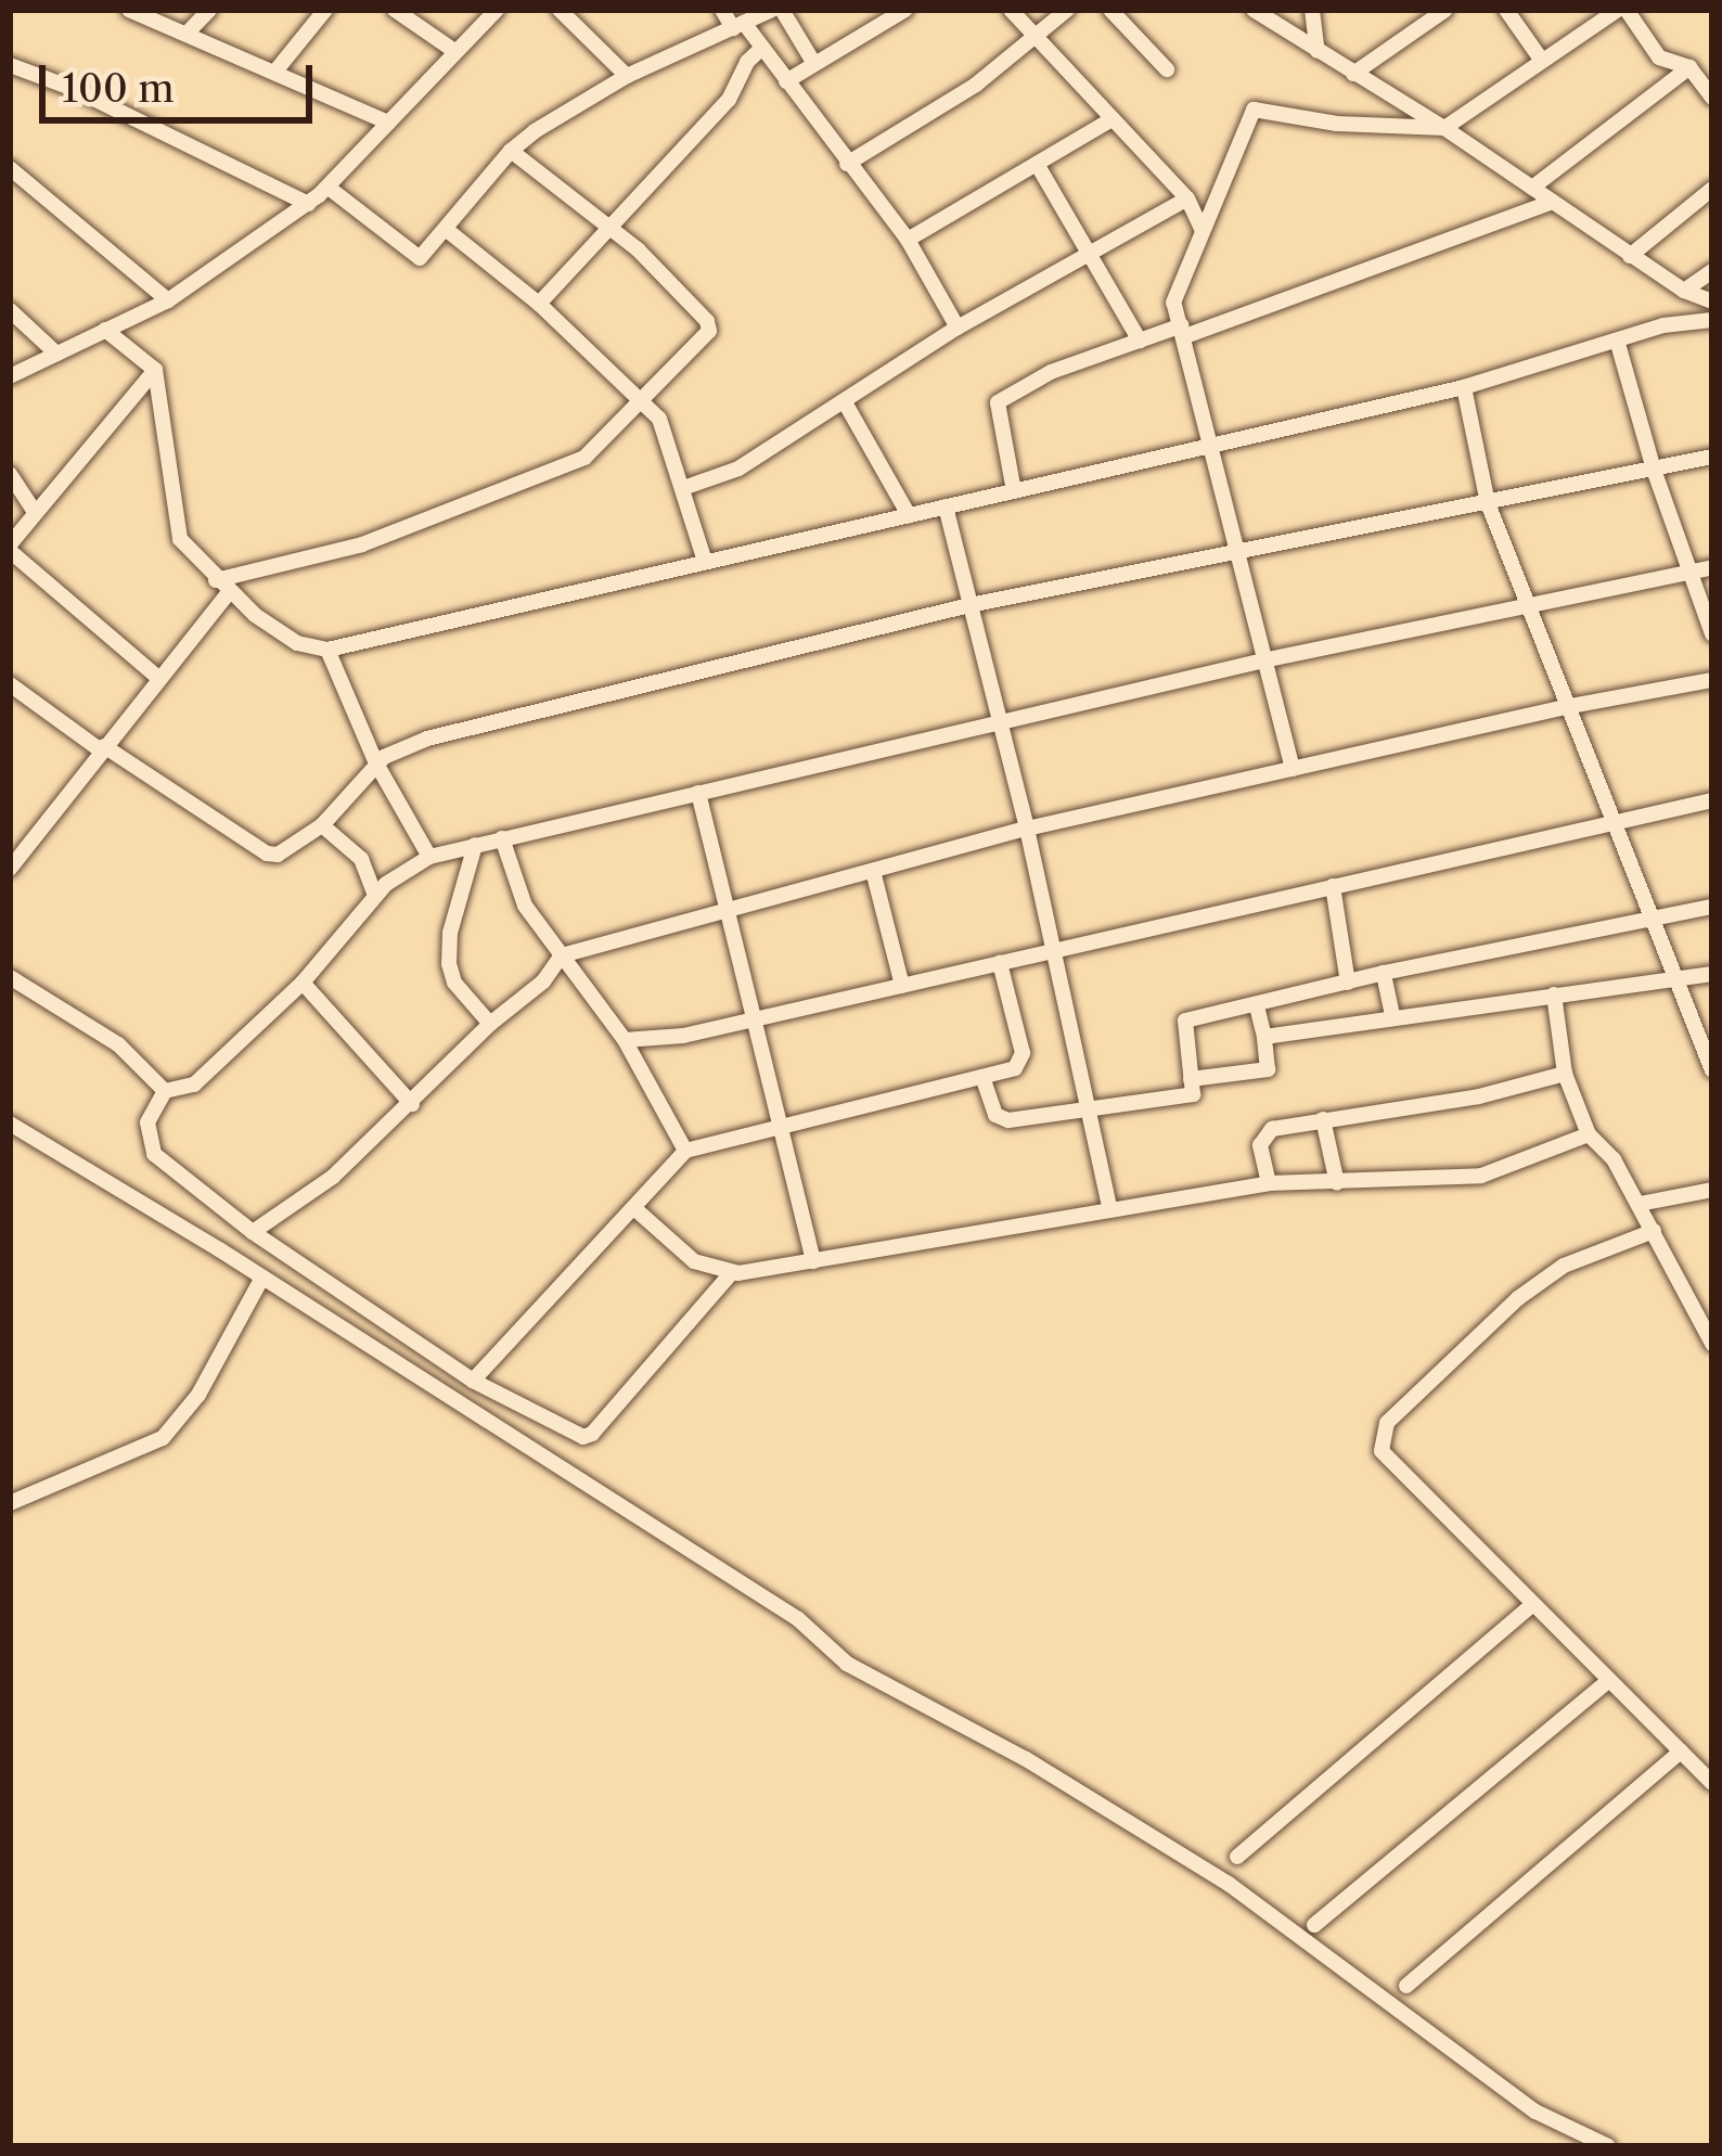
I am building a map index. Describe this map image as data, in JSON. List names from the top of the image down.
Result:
{
  "scale_bar": "100 m"
}
